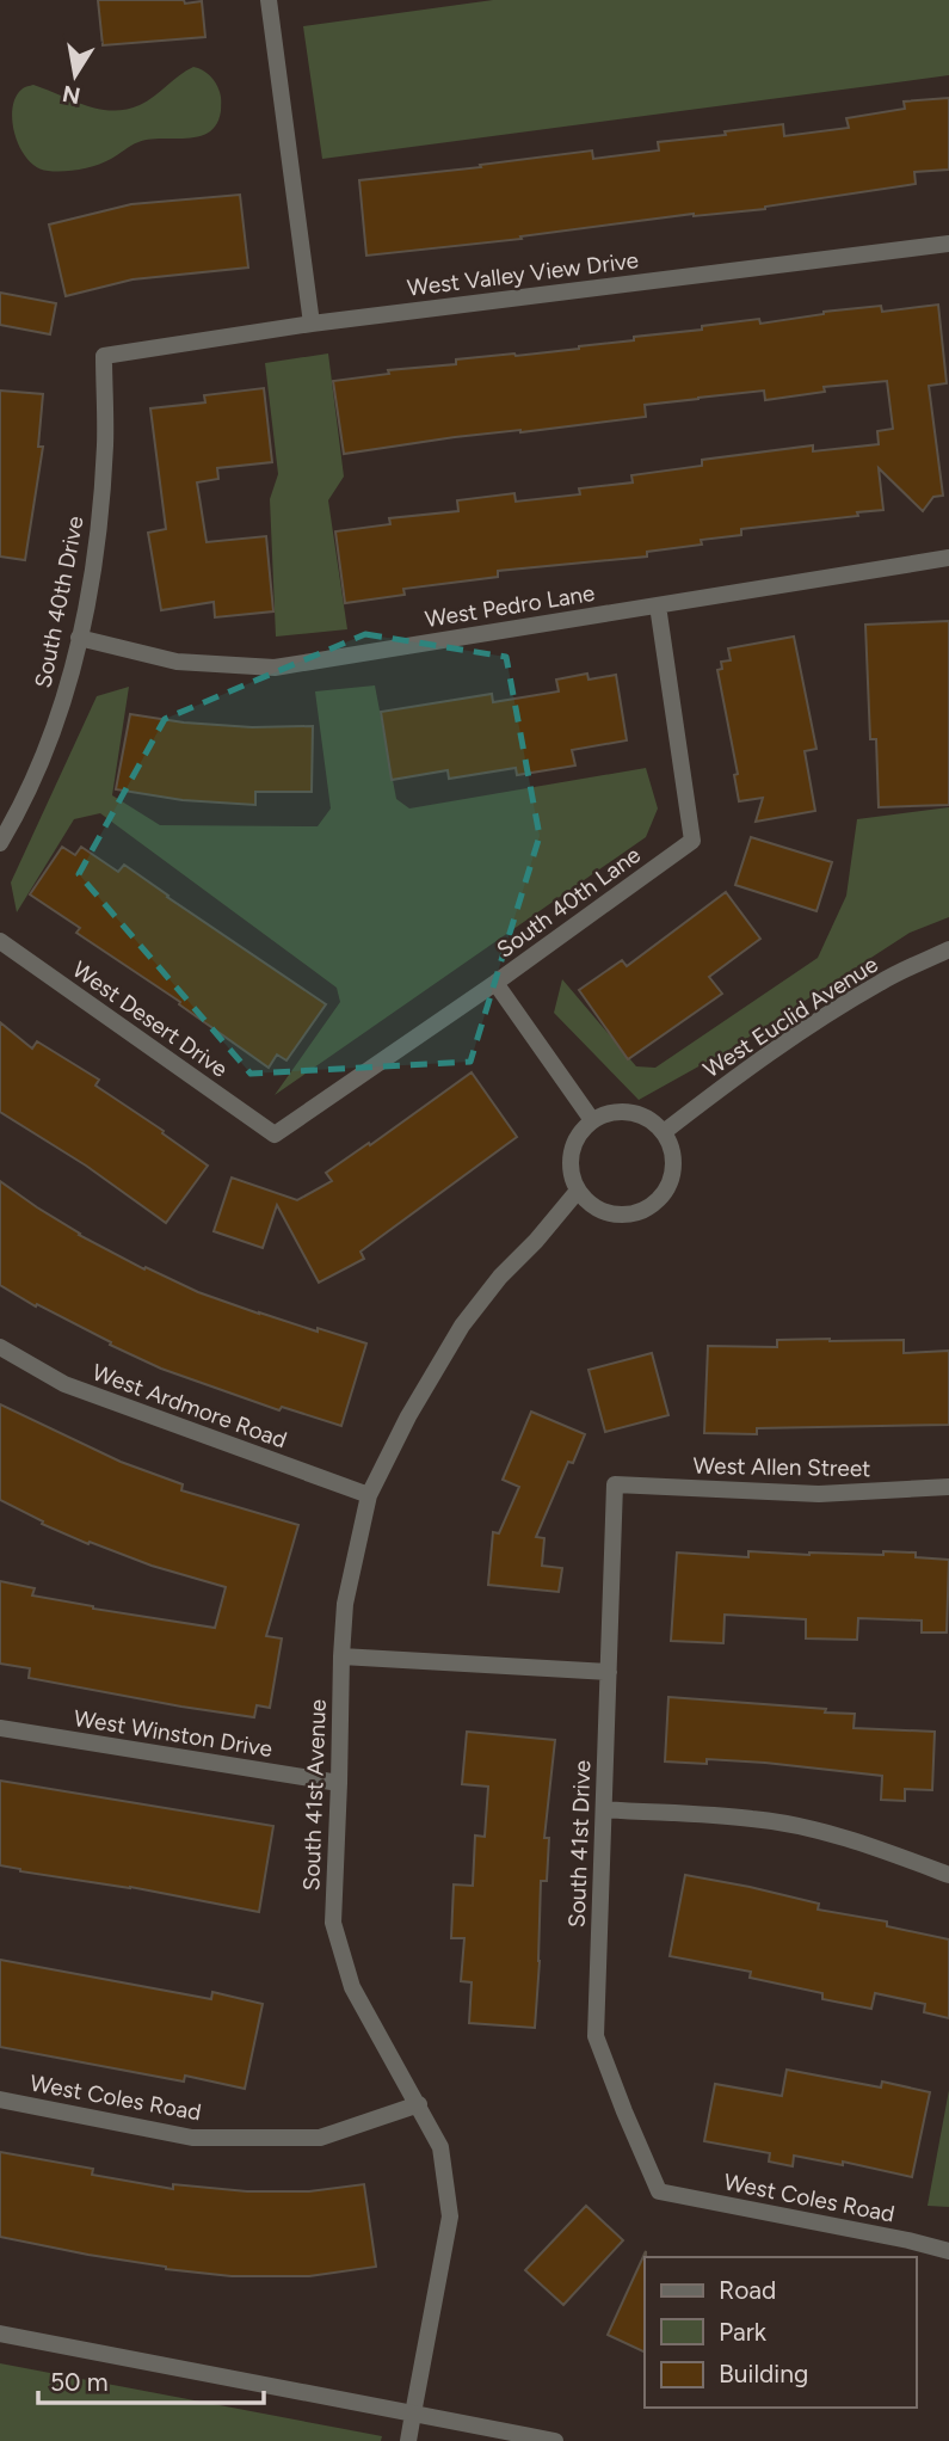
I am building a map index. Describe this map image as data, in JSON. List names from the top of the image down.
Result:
{
  "streets": {
    "street": [
      "West Valley View Drive",
      "South 40th Drive",
      "West Pedro Lane",
      "South 40th Lane",
      "West Euclid Avenue",
      "West Desert Drive",
      "West Ardmore Road",
      "West Allen Street",
      "West Winston Drive",
      "South 41st Avenue",
      "South 41st Drive",
      "West Coles Road"
    ]
  },
  "crossings": [
    ["West Valley View Drive", "South 40th Drive"],
    ["South 40th Drive", "West Pedro Lane"],
    ["West Pedro Lane", "South 40th Lane"],
    ["South 40th Lane", "West Desert Drive"],
    ["West Euclid Avenue", "South 41st Avenue"],
    ["West Ardmore Road", "South 41st Avenue"],
    ["West Allen Street", "South 41st Drive"],
    ["West Winston Drive", "South 41st Avenue"],
    ["South 41st Avenue", "West Coles Road"],
    ["South 41st Drive", "West Coles Road"]
  ],
  "legend": ["Road", "Park", "Building"],
  "scale_bar": "50 m",
  "north": "bottom"
}
